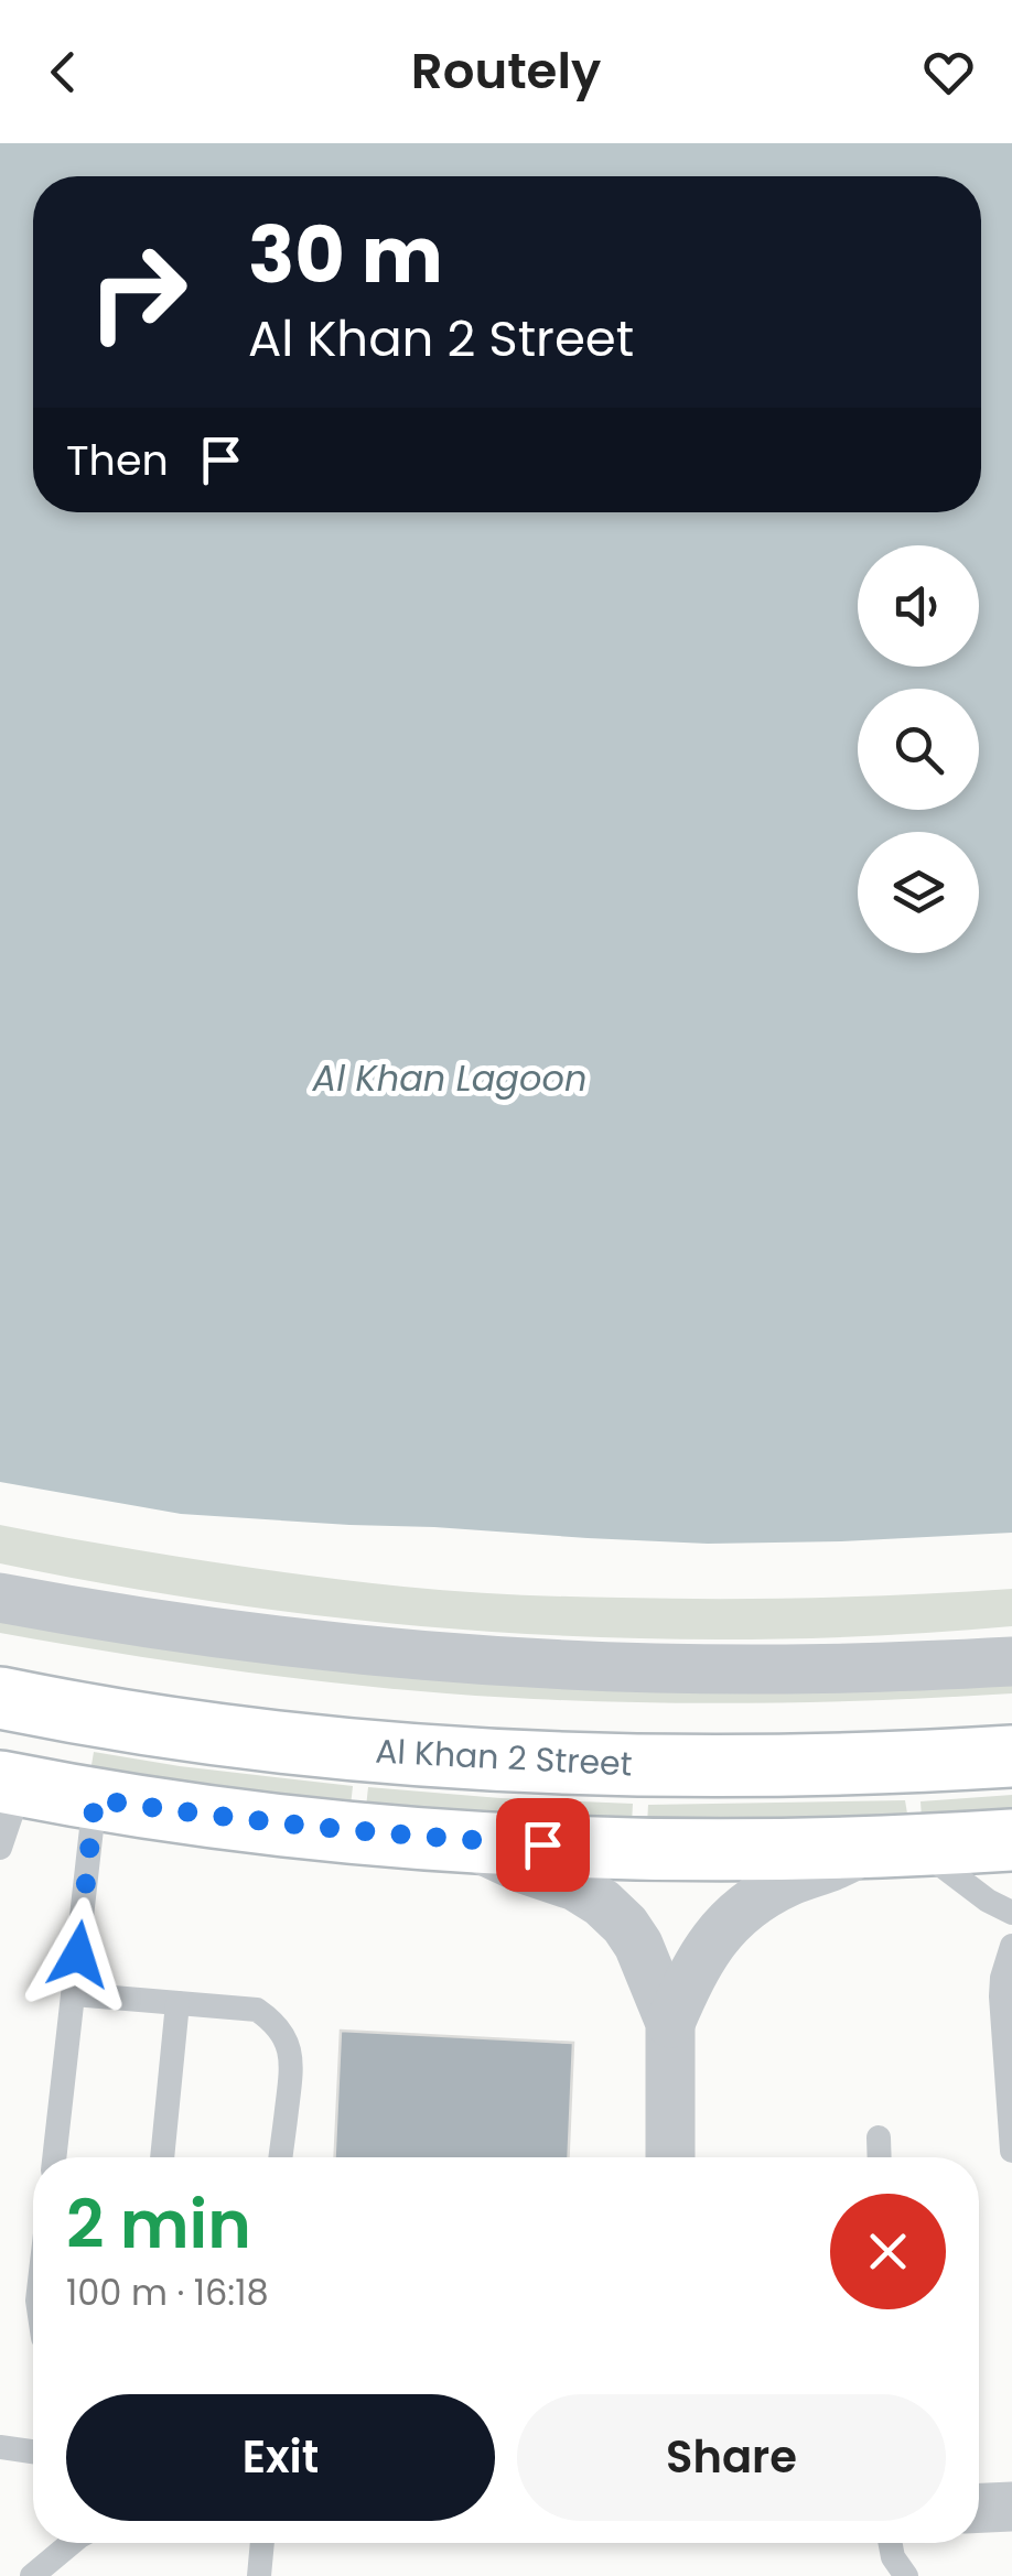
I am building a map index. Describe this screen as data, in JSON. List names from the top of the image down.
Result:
{
  "streets": {
    "main road": ["Al Khan 2 Street"]
  },
  "water": ["Al Khan Lagoon"],
  "page": {
    "header": "Routely",
    "turn": ["30 m", "Al Khan 2 Street"],
    "then": "Then",
    "heading": ["2 min", "100 m · 16:18"],
    "buttons": ["Exit", "Share"]
  }
}
